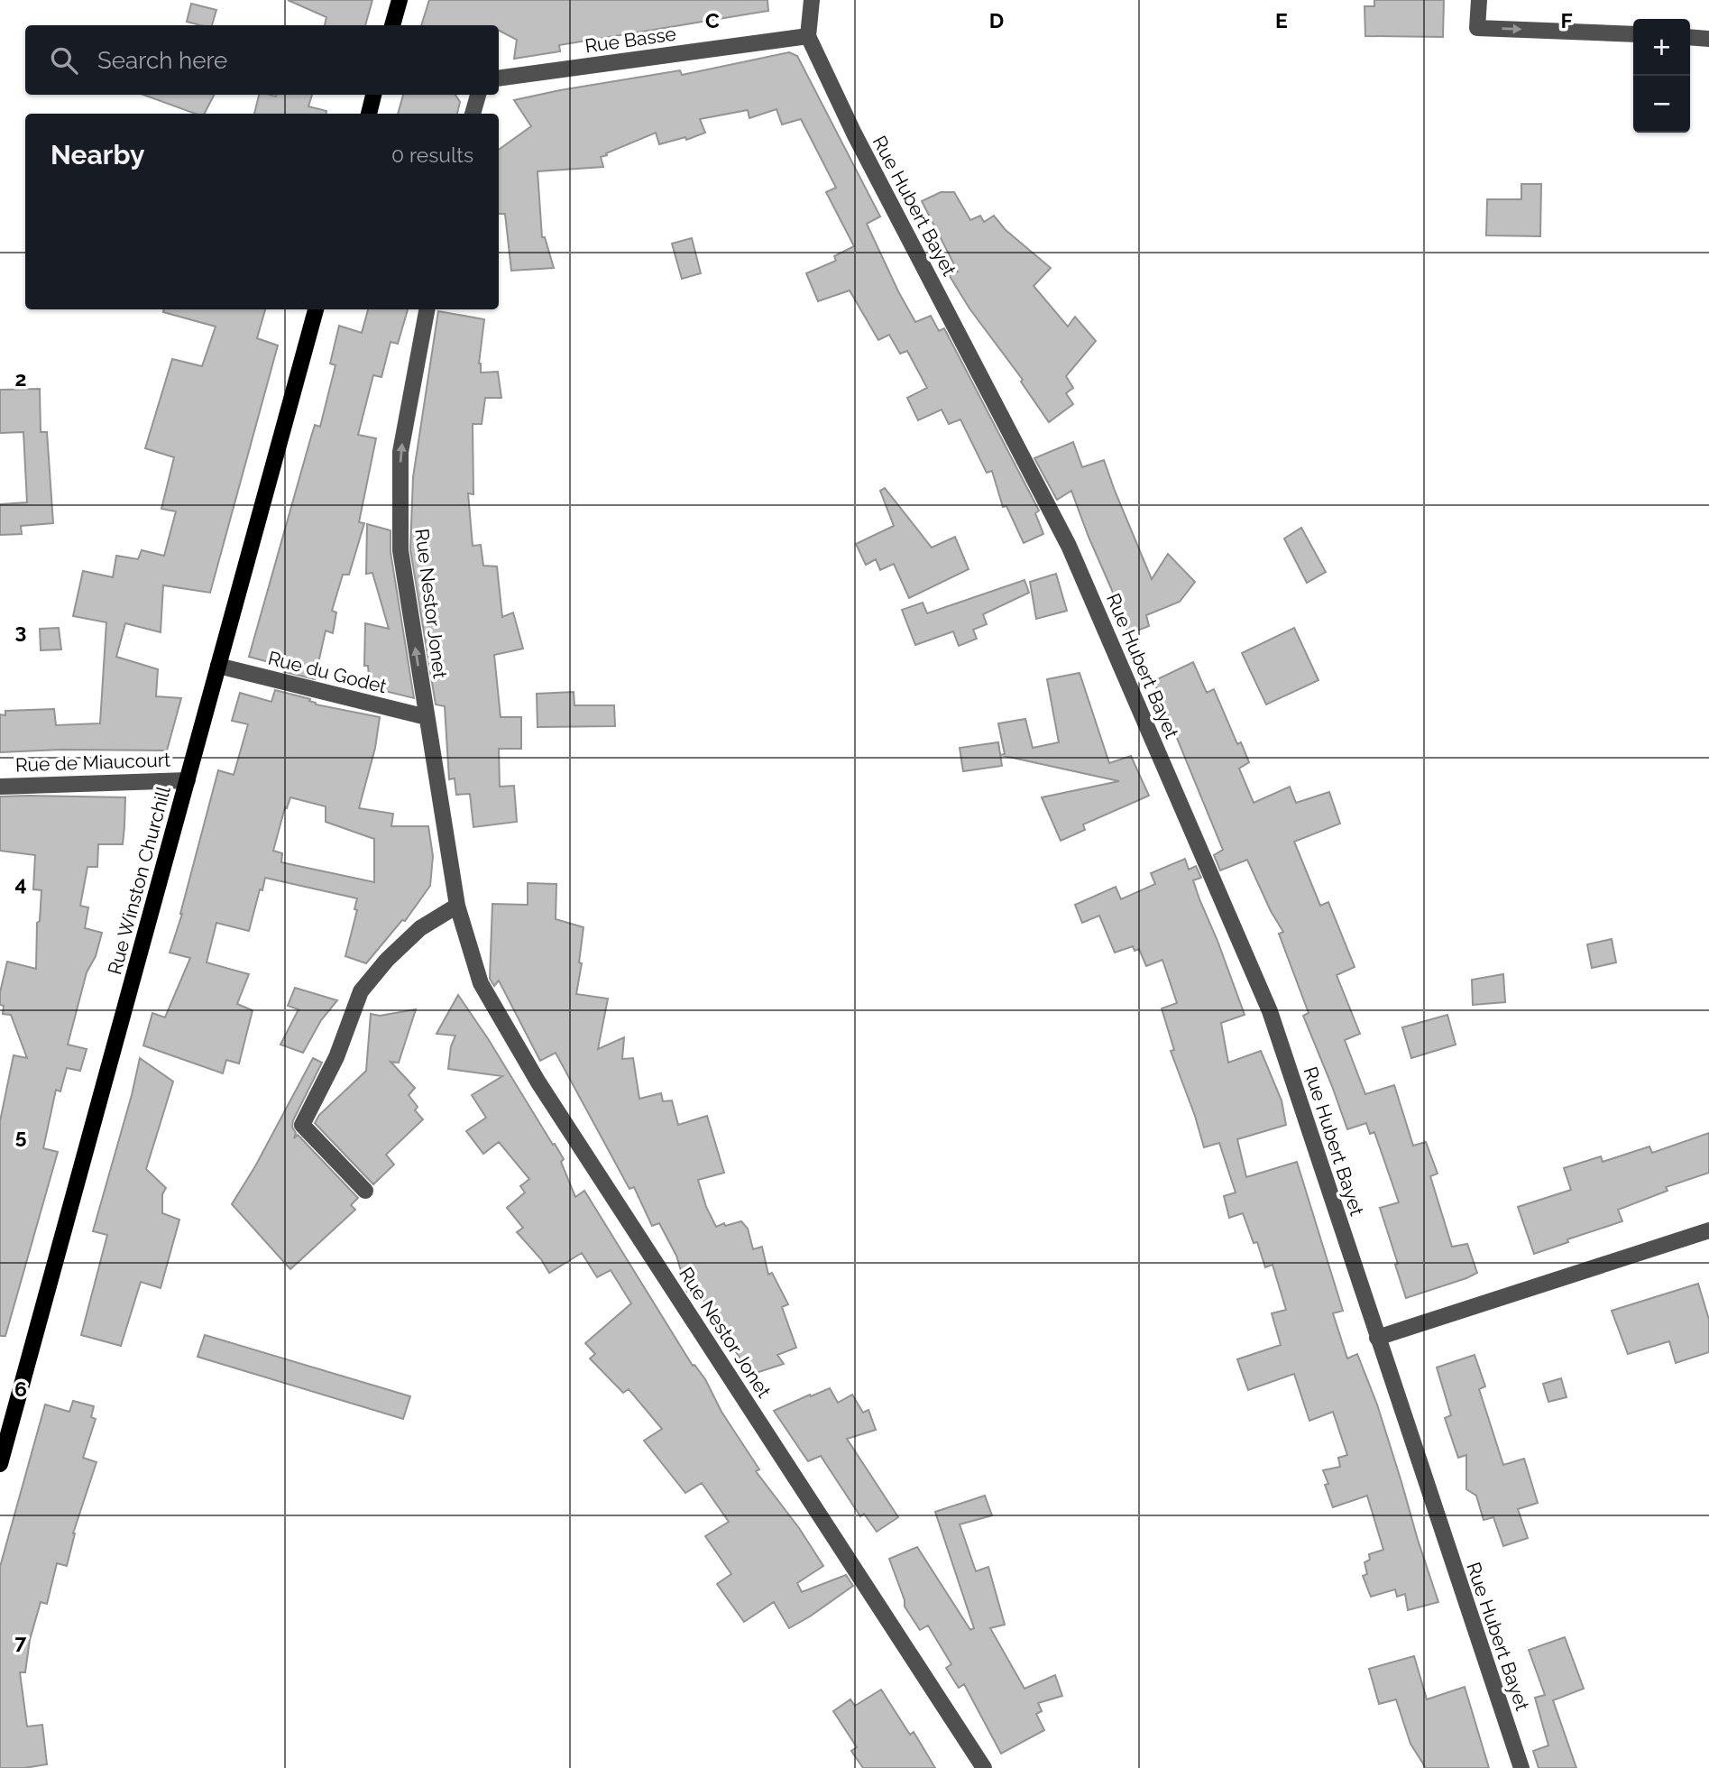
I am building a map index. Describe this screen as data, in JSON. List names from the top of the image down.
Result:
{
  "streets": {
    "main road": ["Rue Winston Churchill"],
    "street": [
      "Rue Basse",
      "Rue Hubert Bayet",
      "Rue Nestor Jonet",
      "Rue du Godet",
      "Rue de Miaucourt"
    ]
  },
  "crossings": [
    ["Rue Basse", "Rue Hubert Bayet"],
    ["Rue Nestor Jonet", "Rue du Godet"],
    ["Rue du Godet", "Rue Winston Churchill"],
    ["Rue de Miaucourt", "Rue Winston Churchill"]
  ],
  "page": {
    "map_buttons": ["+", "−"],
    "search": "Search here",
    "heading": ["Nearby", "0 results"]
  },
  "grid": {
    "columns": [
      "C",
      "D",
      "E",
      "F"
    ],
    "rows": [
      "2",
      "3",
      "4",
      "5",
      "6",
      "7"
    ]
  }
}
